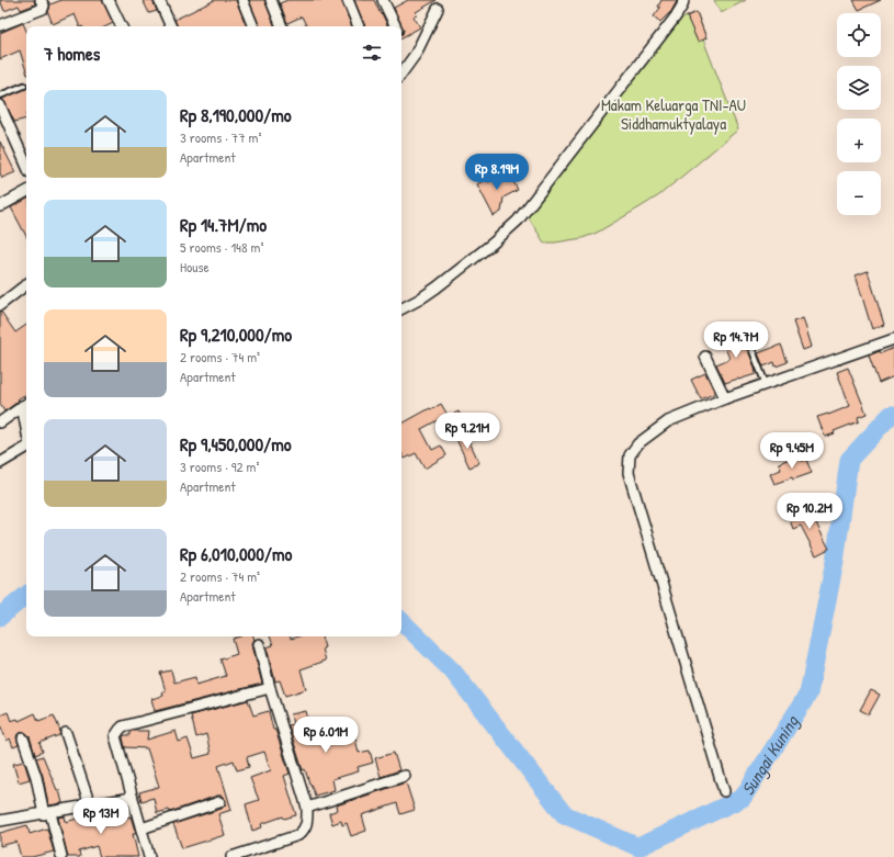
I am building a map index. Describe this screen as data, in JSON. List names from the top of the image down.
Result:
{
  "water": ["Sungai Kuning"],
  "parks": ["Makam Keluarga TNI-AU Siddhamuktyalaya"],
  "page": {
    "map_buttons": ["+", "−"],
    "heading": "7 homes",
    "list": [
      {
        "name": "Rp 8,190,000/mo",
        "note": "3 rooms · 77 m² · Apartment"
      },
      {
        "name": "Rp 14.7M/mo",
        "note": "5 rooms · 148 m² · House"
      },
      {
        "name": "Rp 9,210,000/mo",
        "note": "2 rooms · 74 m² · Apartment"
      },
      {
        "name": "Rp 9,450,000/mo",
        "note": "3 rooms · 92 m² · Apartment"
      },
      {
        "name": "Rp 6,010,000/mo",
        "note": "2 rooms · 74 m² · Apartment"
      }
    ],
    "price": [
      "Rp 8.19M",
      "Rp 14.7M",
      "Rp 9.21M",
      "Rp 9.45M",
      "Rp 10.2M",
      "Rp 6.01M",
      "Rp 13M"
    ]
  }
}
